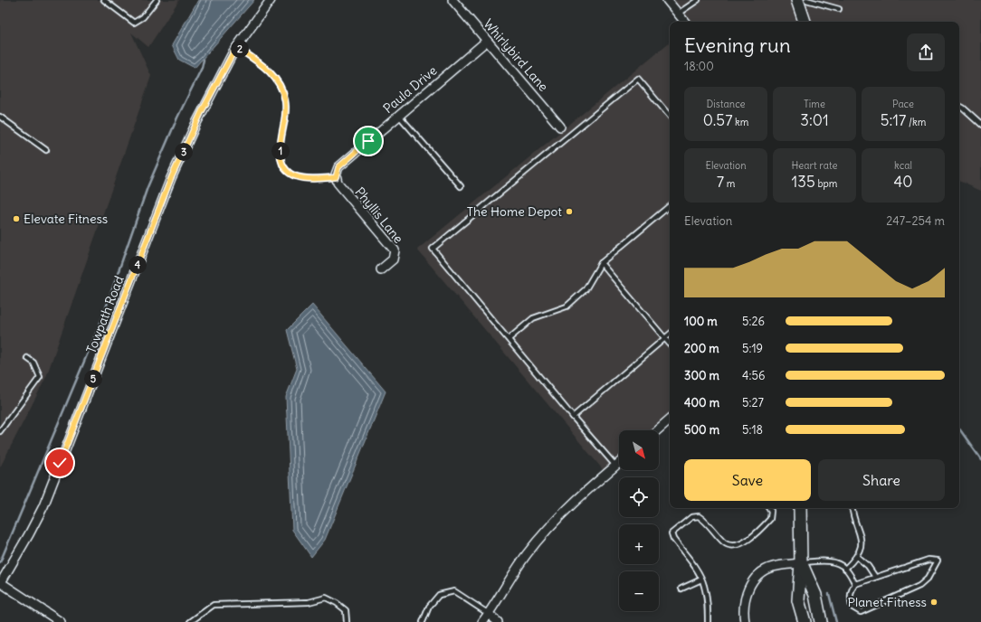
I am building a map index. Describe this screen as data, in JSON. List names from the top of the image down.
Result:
{
  "streets": {
    "street": [
      "Whirlybird Lane",
      "Paula Drive",
      "Phyllis Lane",
      "Towpath Road"
    ]
  },
  "crossings": [
    ["Whirlybird Lane", "Paula Drive"],
    ["Paula Drive", "Phyllis Lane"]
  ],
  "places": ["The Home Depot", "Elevate Fitness", "Planet Fitness"],
  "north": "bottom right",
  "page": {
    "heading": ["Evening run", "18:00"],
    "pins": [
      "2",
      "1",
      "3",
      "4",
      "5"
    ],
    "stats": [
      ["Distance", "0.57 km"],
      ["Time", "3:01"],
      ["Pace", "5:17 /km"],
      ["Elevation", "7 m"],
      ["Heart rate", "135 bpm"],
      ["kcal", "40"]
    ],
    "chart": ["Elevation", "247–254 m"],
    "list": [
      {
        "name": "100 m",
        "note": "5:26"
      },
      {
        "name": "200 m",
        "note": "5:19"
      },
      {
        "name": "300 m",
        "note": "4:56"
      },
      {
        "name": "400 m",
        "note": "5:27"
      },
      {
        "name": "500 m",
        "note": "5:18"
      }
    ],
    "map_buttons": ["+", "−"],
    "buttons": ["Save", "Share"]
  }
}
